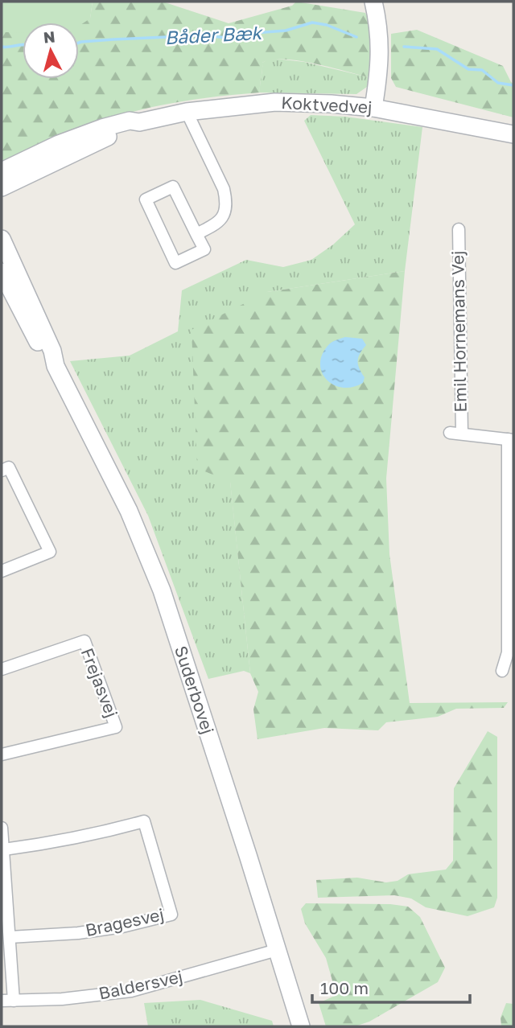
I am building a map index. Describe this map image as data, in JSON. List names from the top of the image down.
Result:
{
  "streets": {
    "street": [
      "Koktvedvej",
      "Emil Hornemans Vej",
      "Frejasvej",
      "Suderbovej",
      "Bragesvej",
      "Baldersvej"
    ]
  },
  "crossings": [
    ["Suderbovej", "Baldersvej"]
  ],
  "water": ["Båder Bæk"],
  "scale_bar": "100 m",
  "north": "top"
}
